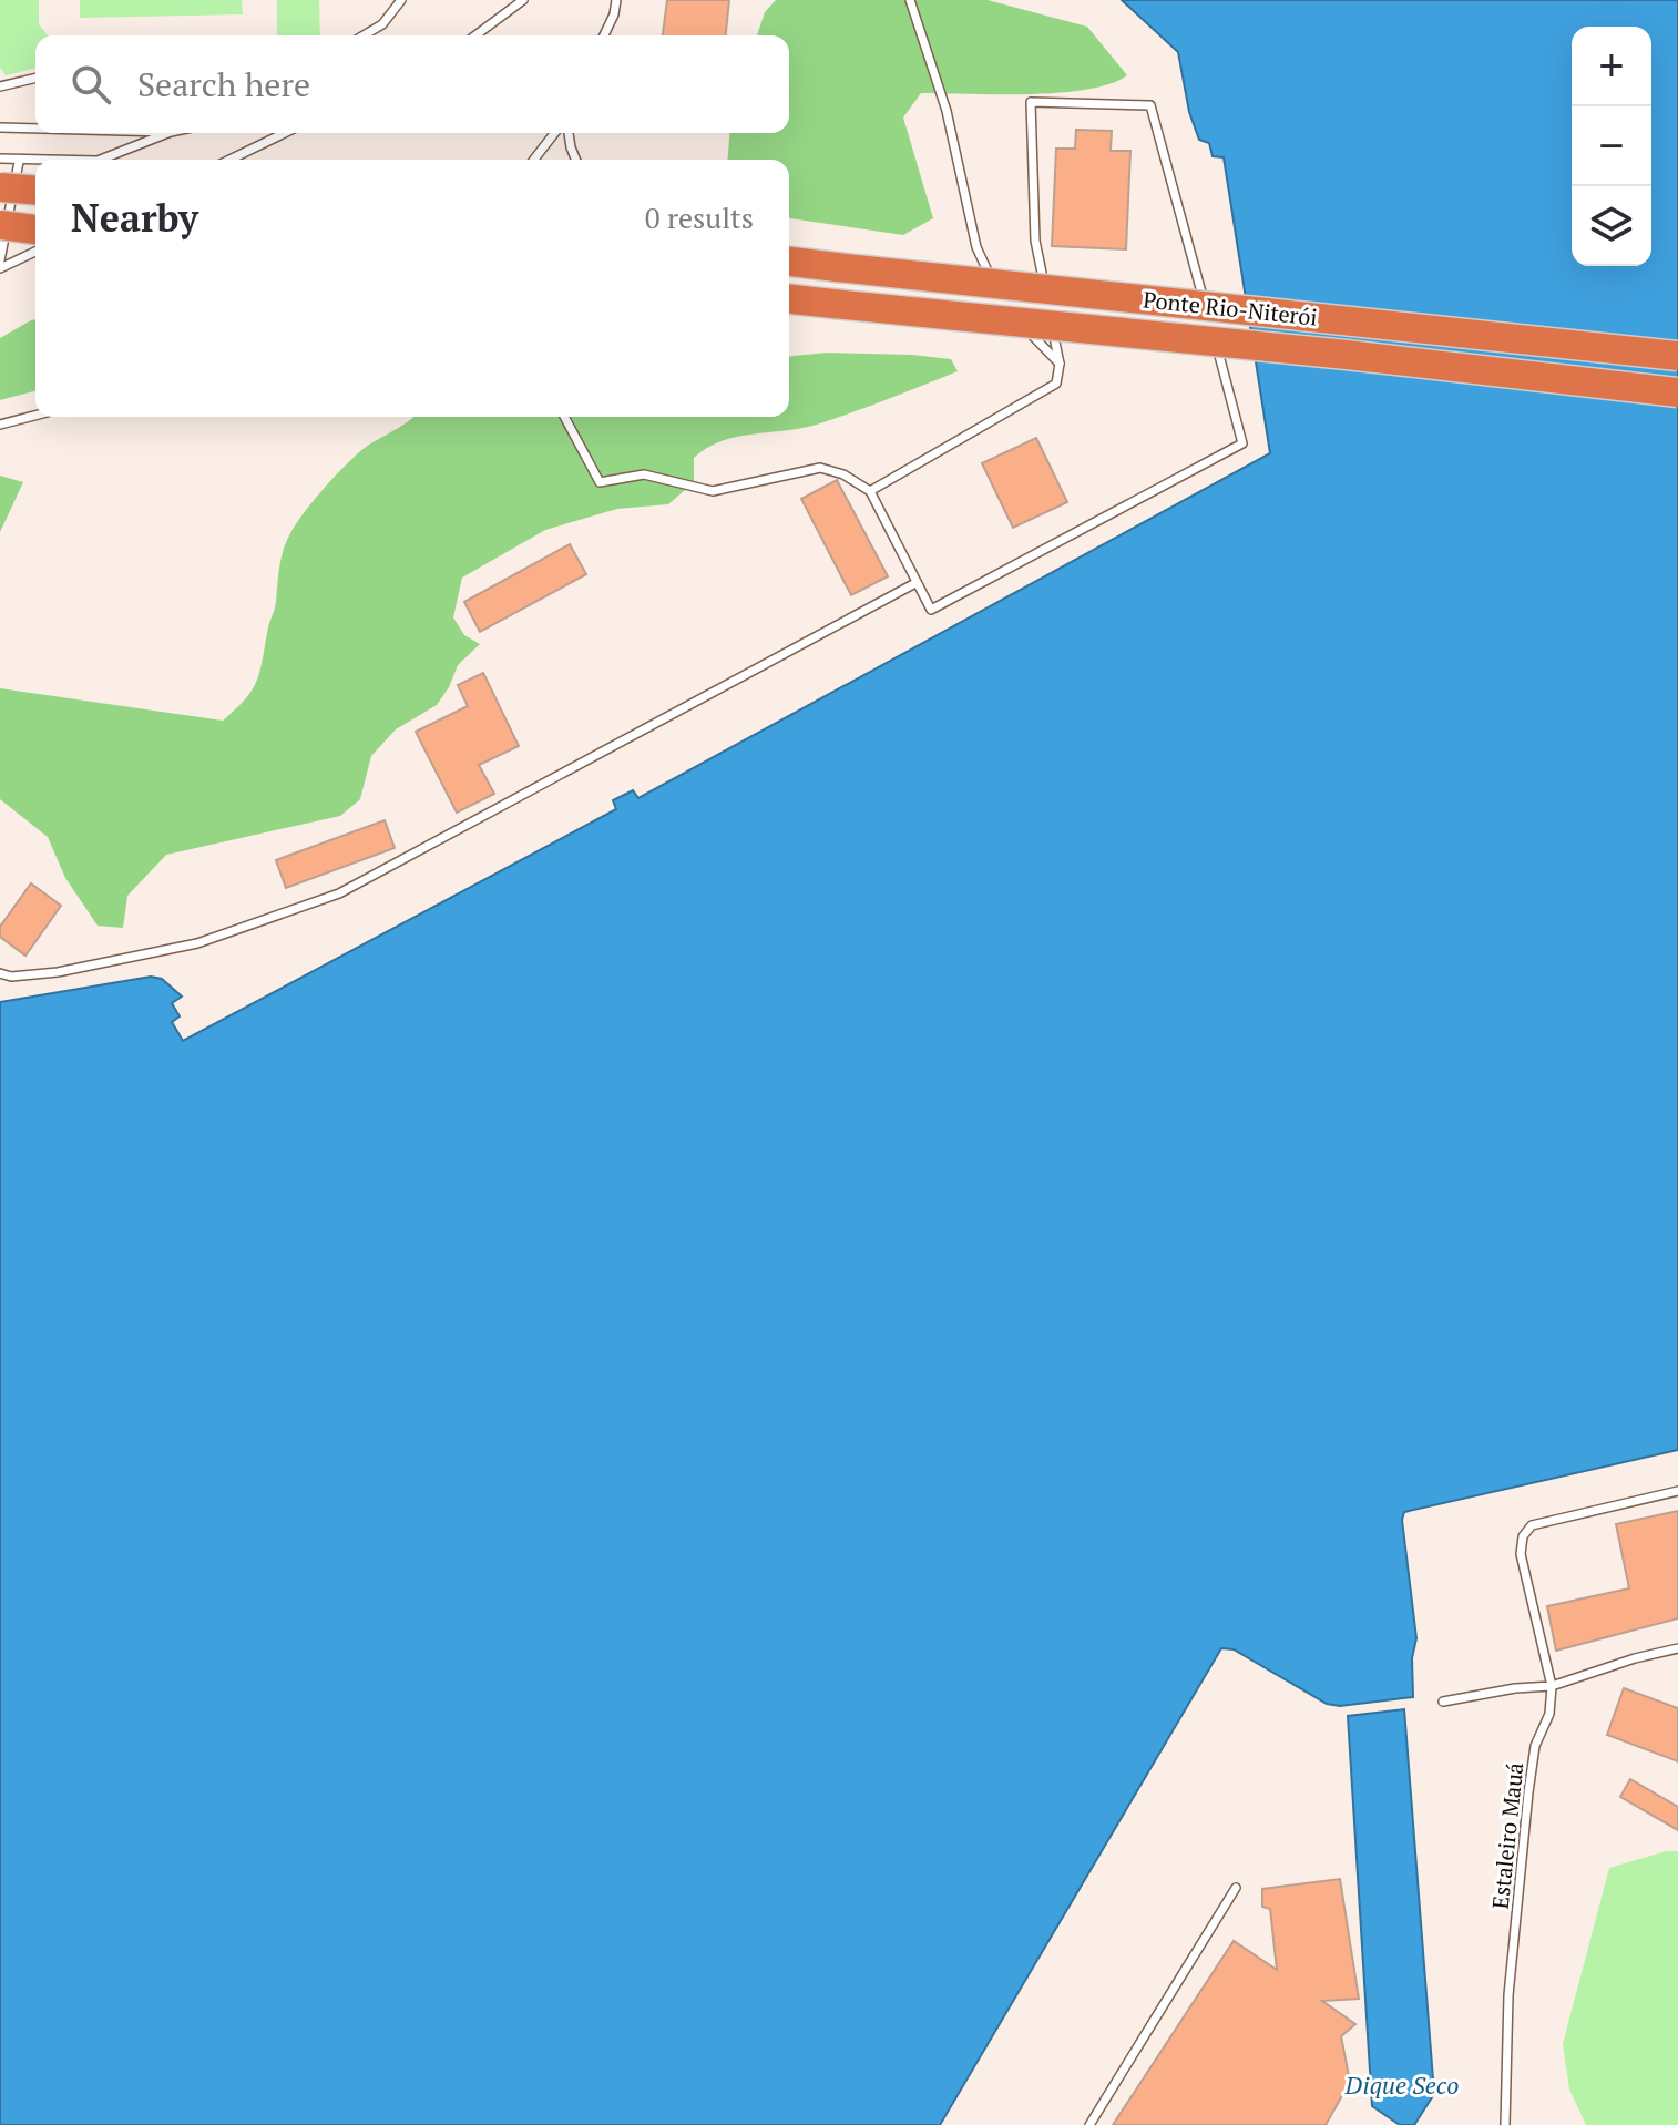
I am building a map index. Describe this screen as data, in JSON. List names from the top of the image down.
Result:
{
  "streets": {
    "highway": ["Ponte Rio-Niterói"],
    "lane": ["Estaleiro Mauá"]
  },
  "water": ["Dique Seco"],
  "page": {
    "map_buttons": ["+", "−"],
    "search": "Search here",
    "heading": ["Nearby", "0 results"]
  }
}
